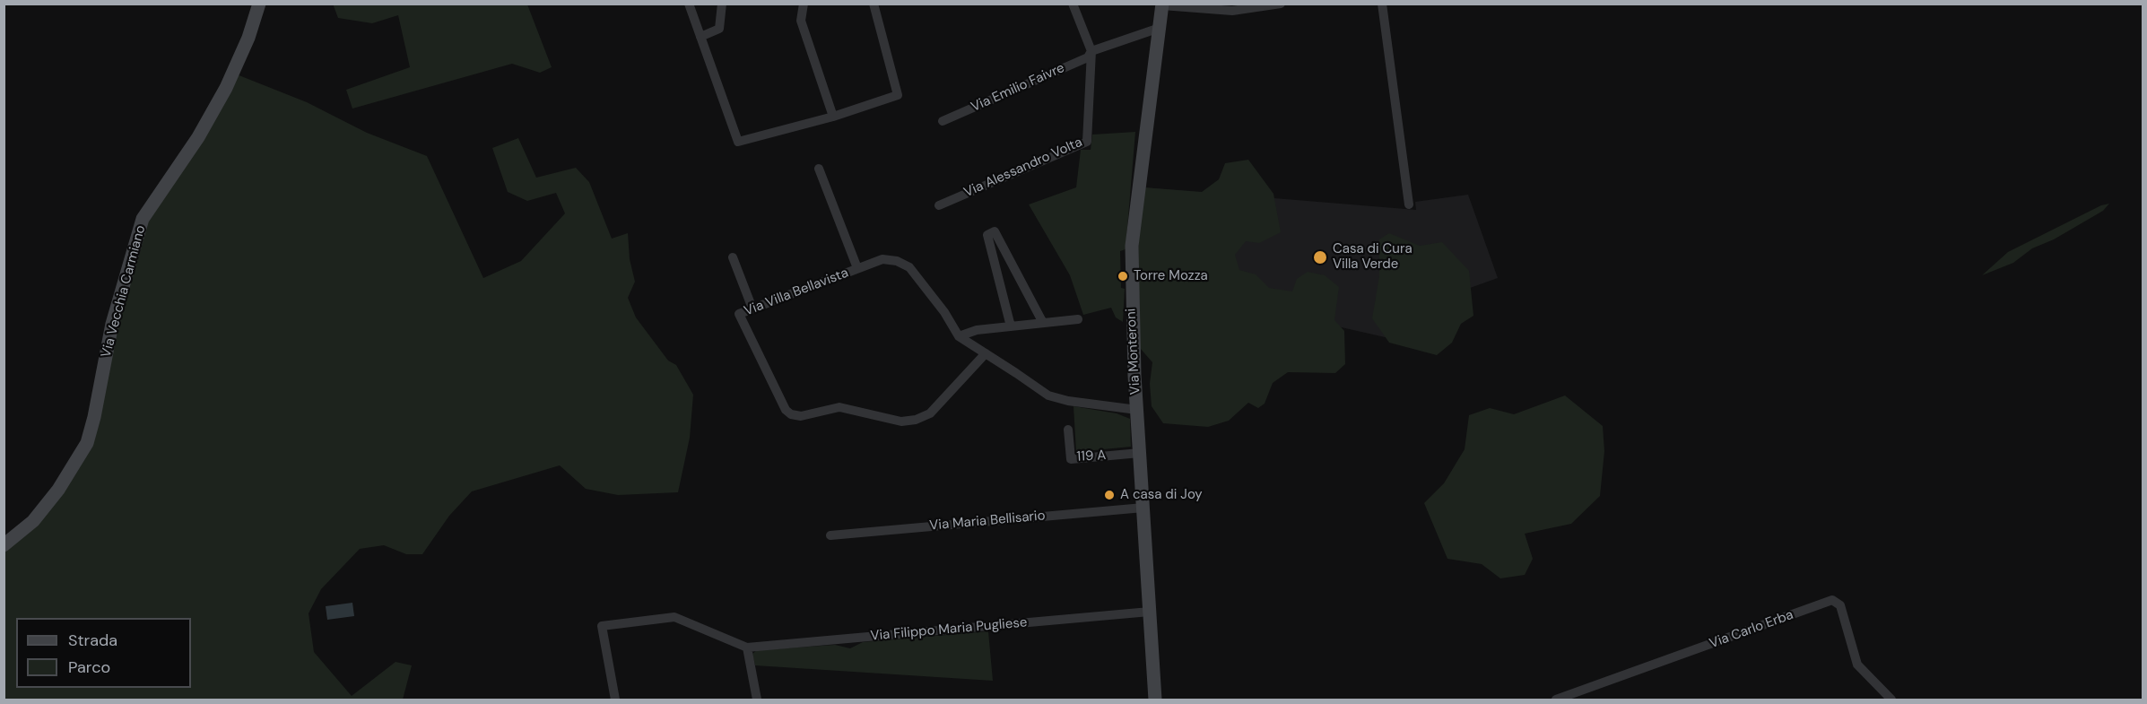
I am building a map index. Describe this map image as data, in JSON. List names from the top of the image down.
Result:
{
  "streets": {
    "main road": ["Via Vecchia Carmiano", "Via Monteroni"],
    "street": [
      "Via Emilio Faivre",
      "Via Alessandro Volta",
      "Via Villa Bellavista",
      "119 A",
      "Via Maria Bellisario",
      "Via Filippo Maria Pugliese",
      "Via Carlo Erba"
    ]
  },
  "crossings": [
    ["Via Emilio Faivre", "Via Alessandro Volta"],
    ["Via Emilio Faivre", "Via Monteroni"],
    ["Via Villa Bellavista", "Via Monteroni"],
    ["Via Monteroni", "119 A"],
    ["Via Monteroni", "Via Maria Bellisario"],
    ["Via Monteroni", "Via Filippo Maria Pugliese"]
  ],
  "places": ["Casa di Cura Villa Verde", "Torre Mozza", "A casa di Joy"],
  "legend": ["Strada", "Parco"]
}
